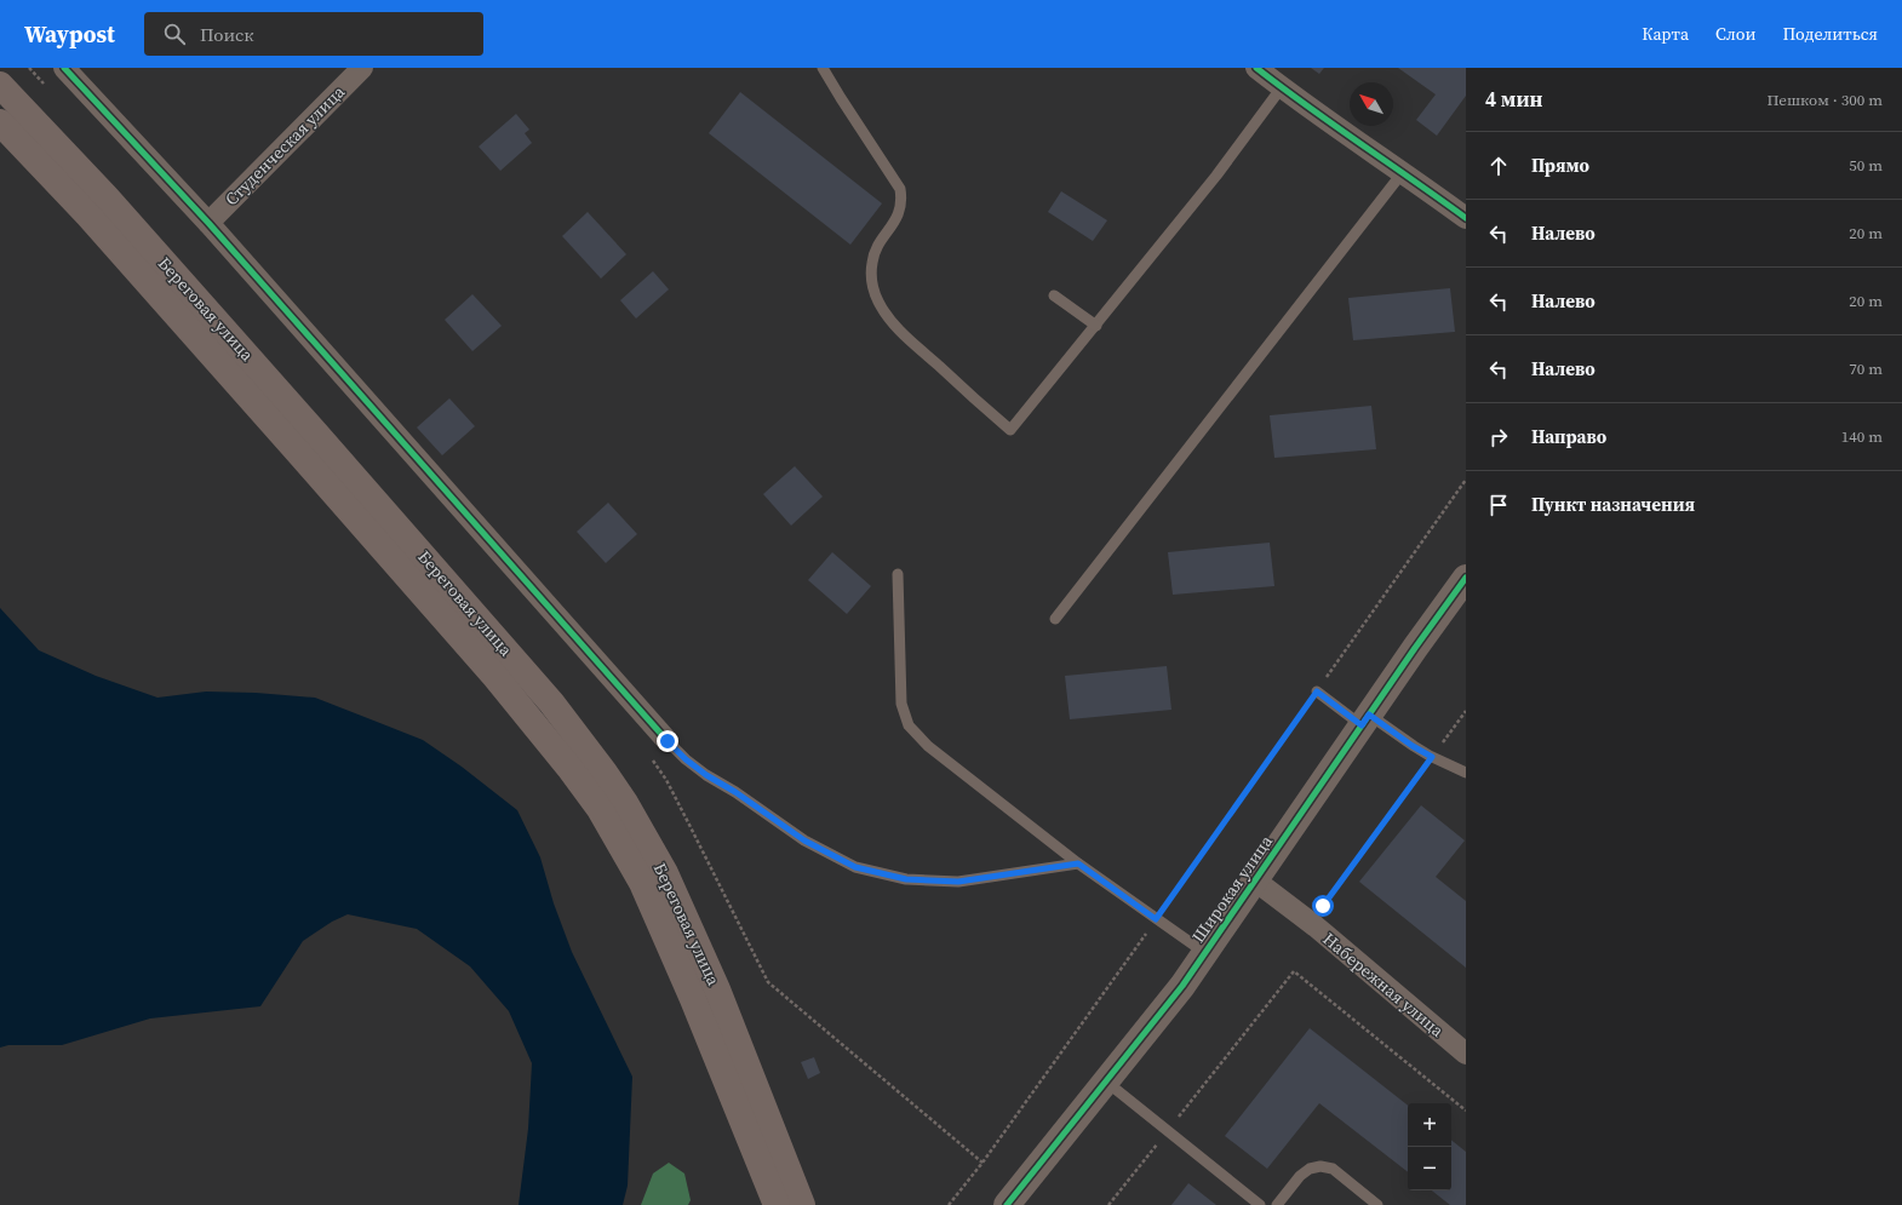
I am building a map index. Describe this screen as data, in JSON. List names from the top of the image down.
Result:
{
  "streets": {
    "main road": ["Береговая улица"],
    "street": ["Студенческая улица", "Широкая улица", "Набережная улица"]
  },
  "crossings": [
    ["Широкая улица", "Набережная улица"]
  ],
  "north": "top left",
  "page": {
    "header": "Waypost",
    "search": "Поиск",
    "nav": ["Карта", "Слои", "Поделиться"],
    "heading": ["4 мин", "Пешком · 300 m"],
    "list": [
      ["Прямо", "50 m"],
      ["Налево", "20 m"],
      ["Налево", "20 m"],
      ["Налево", "70 m"],
      ["Направо", "140 m"],
      "Пункт назначения"
    ],
    "map_buttons": ["+", "−"]
  }
}
